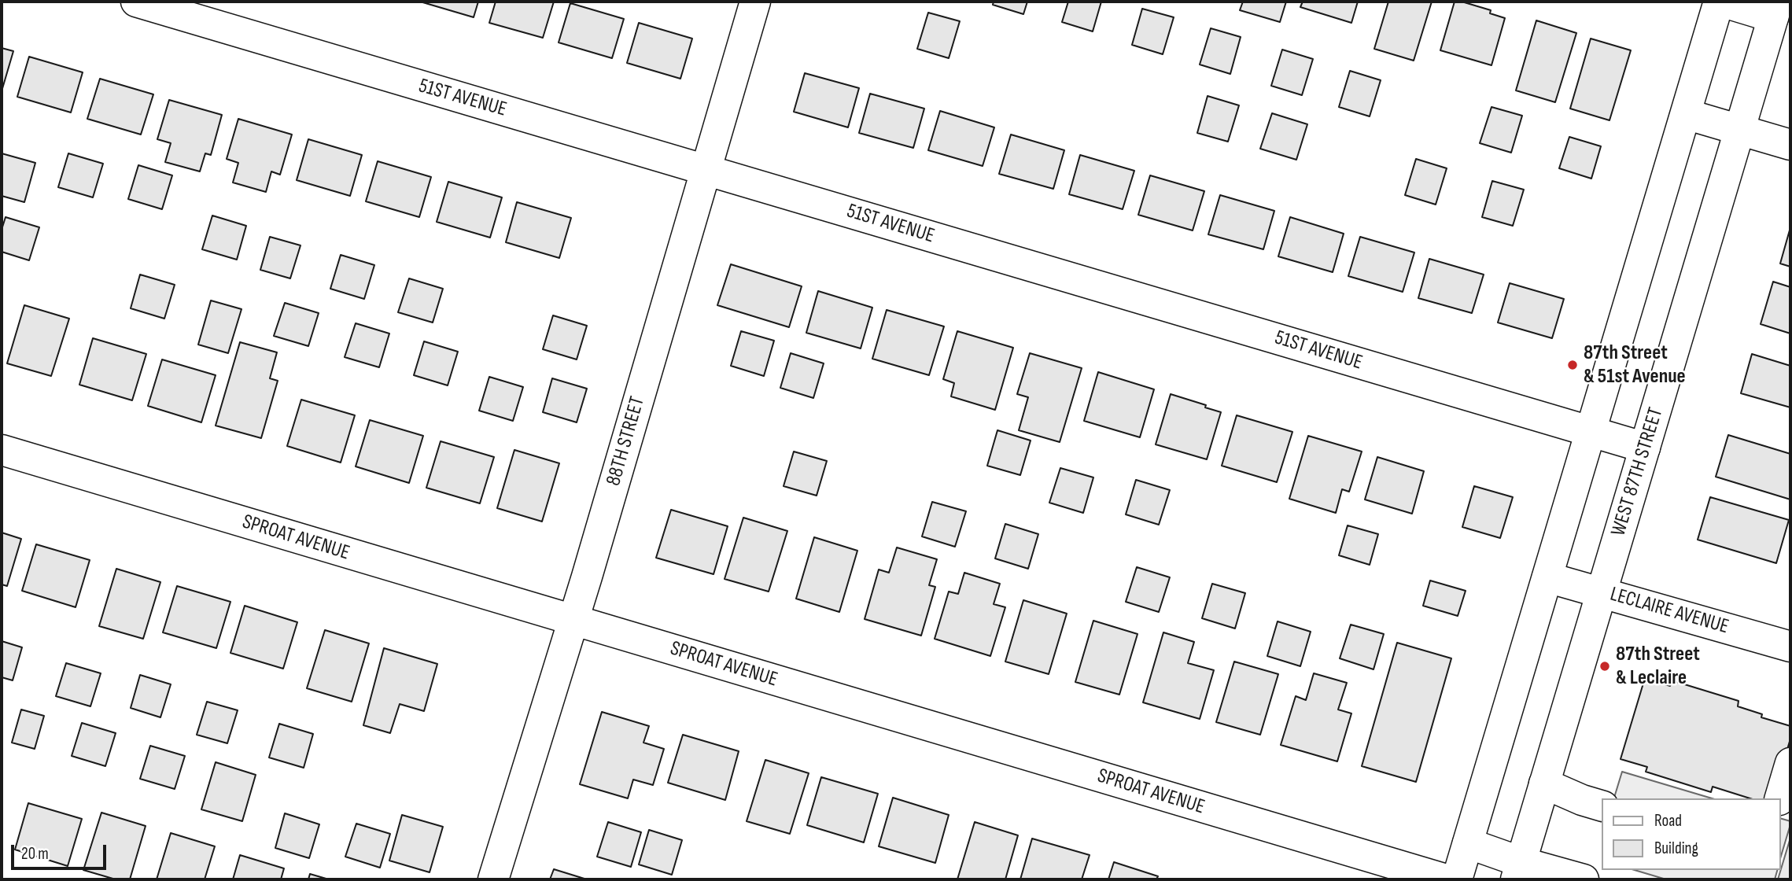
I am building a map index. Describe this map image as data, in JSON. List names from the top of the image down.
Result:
{
  "streets": {
    "street": [
      "51ST AVENUE",
      "88TH STREET",
      "WEST 87TH STREET",
      "SPROAT AVENUE",
      "LECLAIRE AVENUE"
    ]
  },
  "crossings": [
    ["51ST AVENUE", "88TH STREET"],
    ["51ST AVENUE", "WEST 87TH STREET"],
    ["88TH STREET", "SPROAT AVENUE"],
    ["WEST 87TH STREET", "LECLAIRE AVENUE"]
  ],
  "places": ["87th Street & 51st Avenue", "87th Street & Leclaire"],
  "legend": ["Road", "Building"],
  "scale_bar": "20 m"
}
